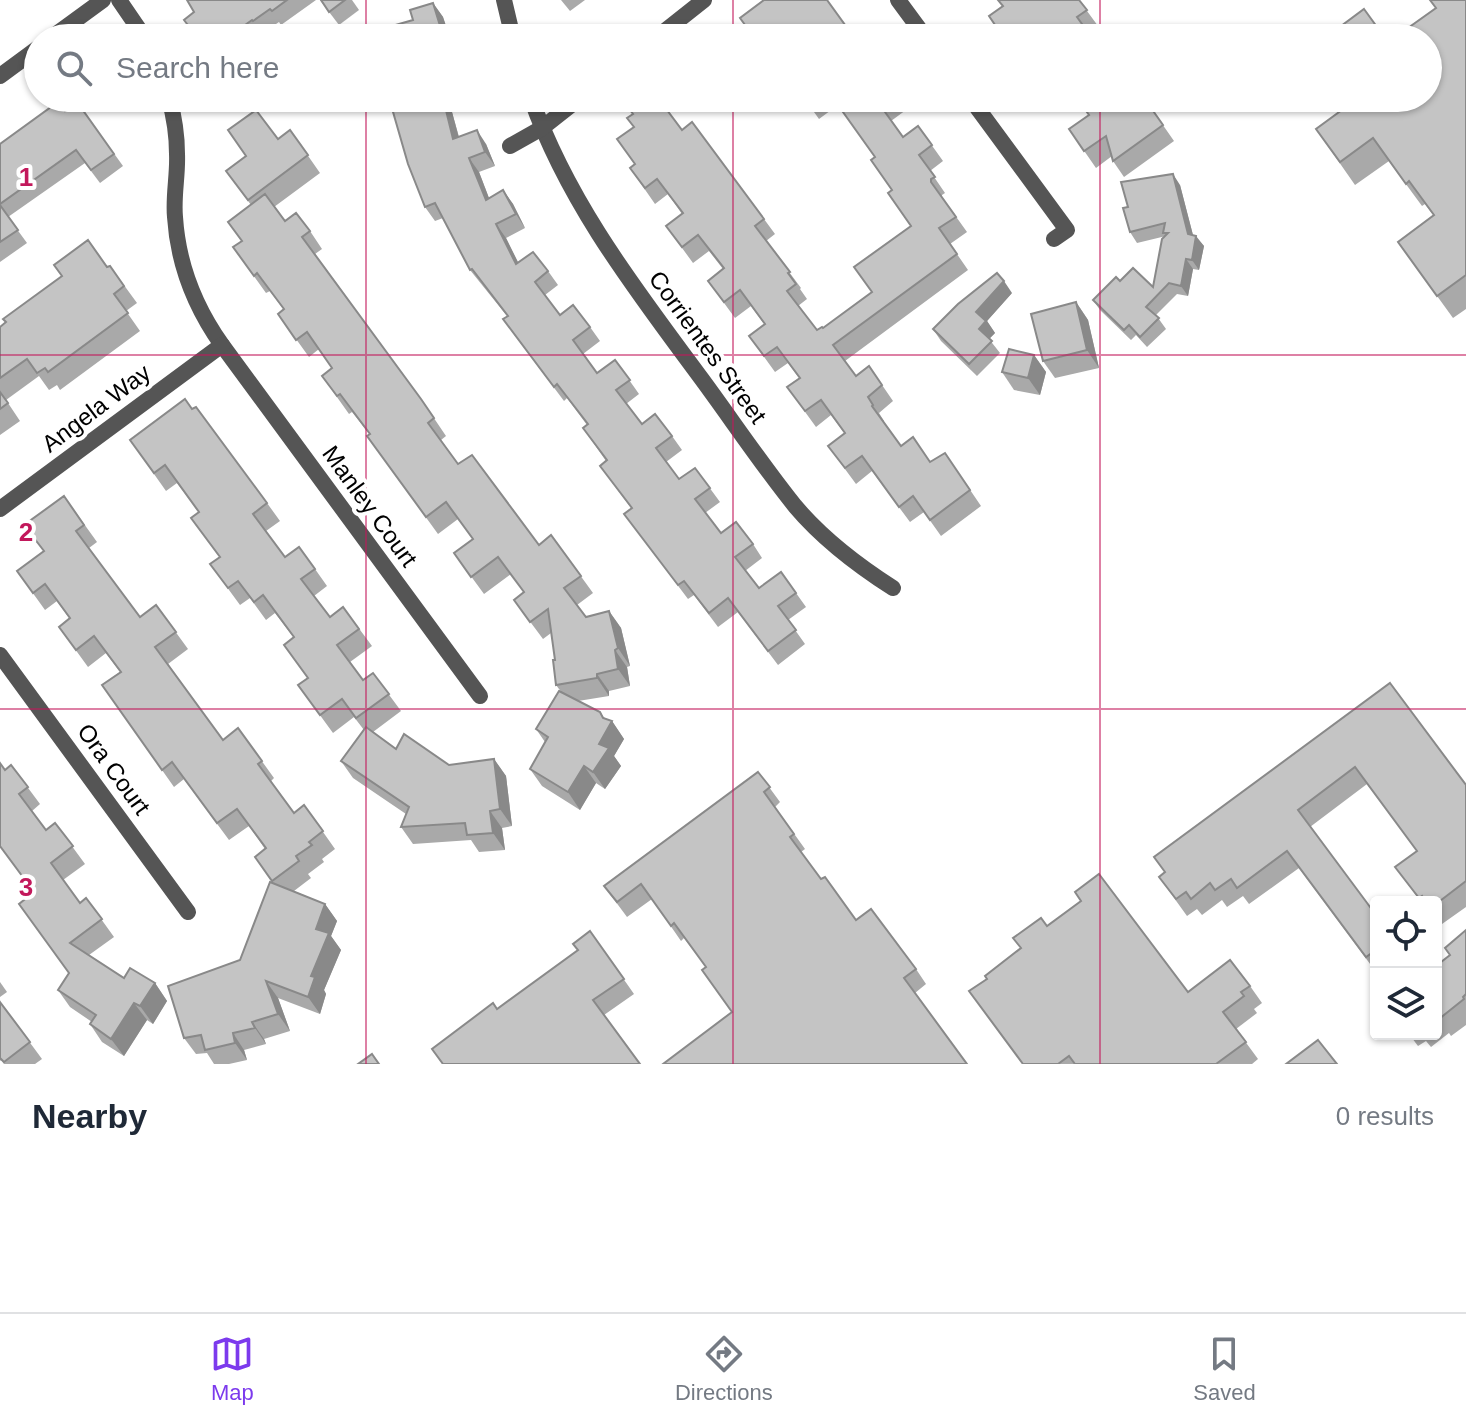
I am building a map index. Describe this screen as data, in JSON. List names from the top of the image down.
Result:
{
  "streets": {
    "street": [
      "Corrientes Street",
      "Angela Way",
      "Manley Court",
      "Ora Court"
    ]
  },
  "crossings": [
    ["Angela Way", "Manley Court"]
  ],
  "page": {
    "search": "Search here",
    "heading": ["Nearby", "0 results"],
    "nav": ["Map", "Directions", "Saved"]
  },
  "grid": {
    "rows": ["1", "2", "3"]
  }
}
